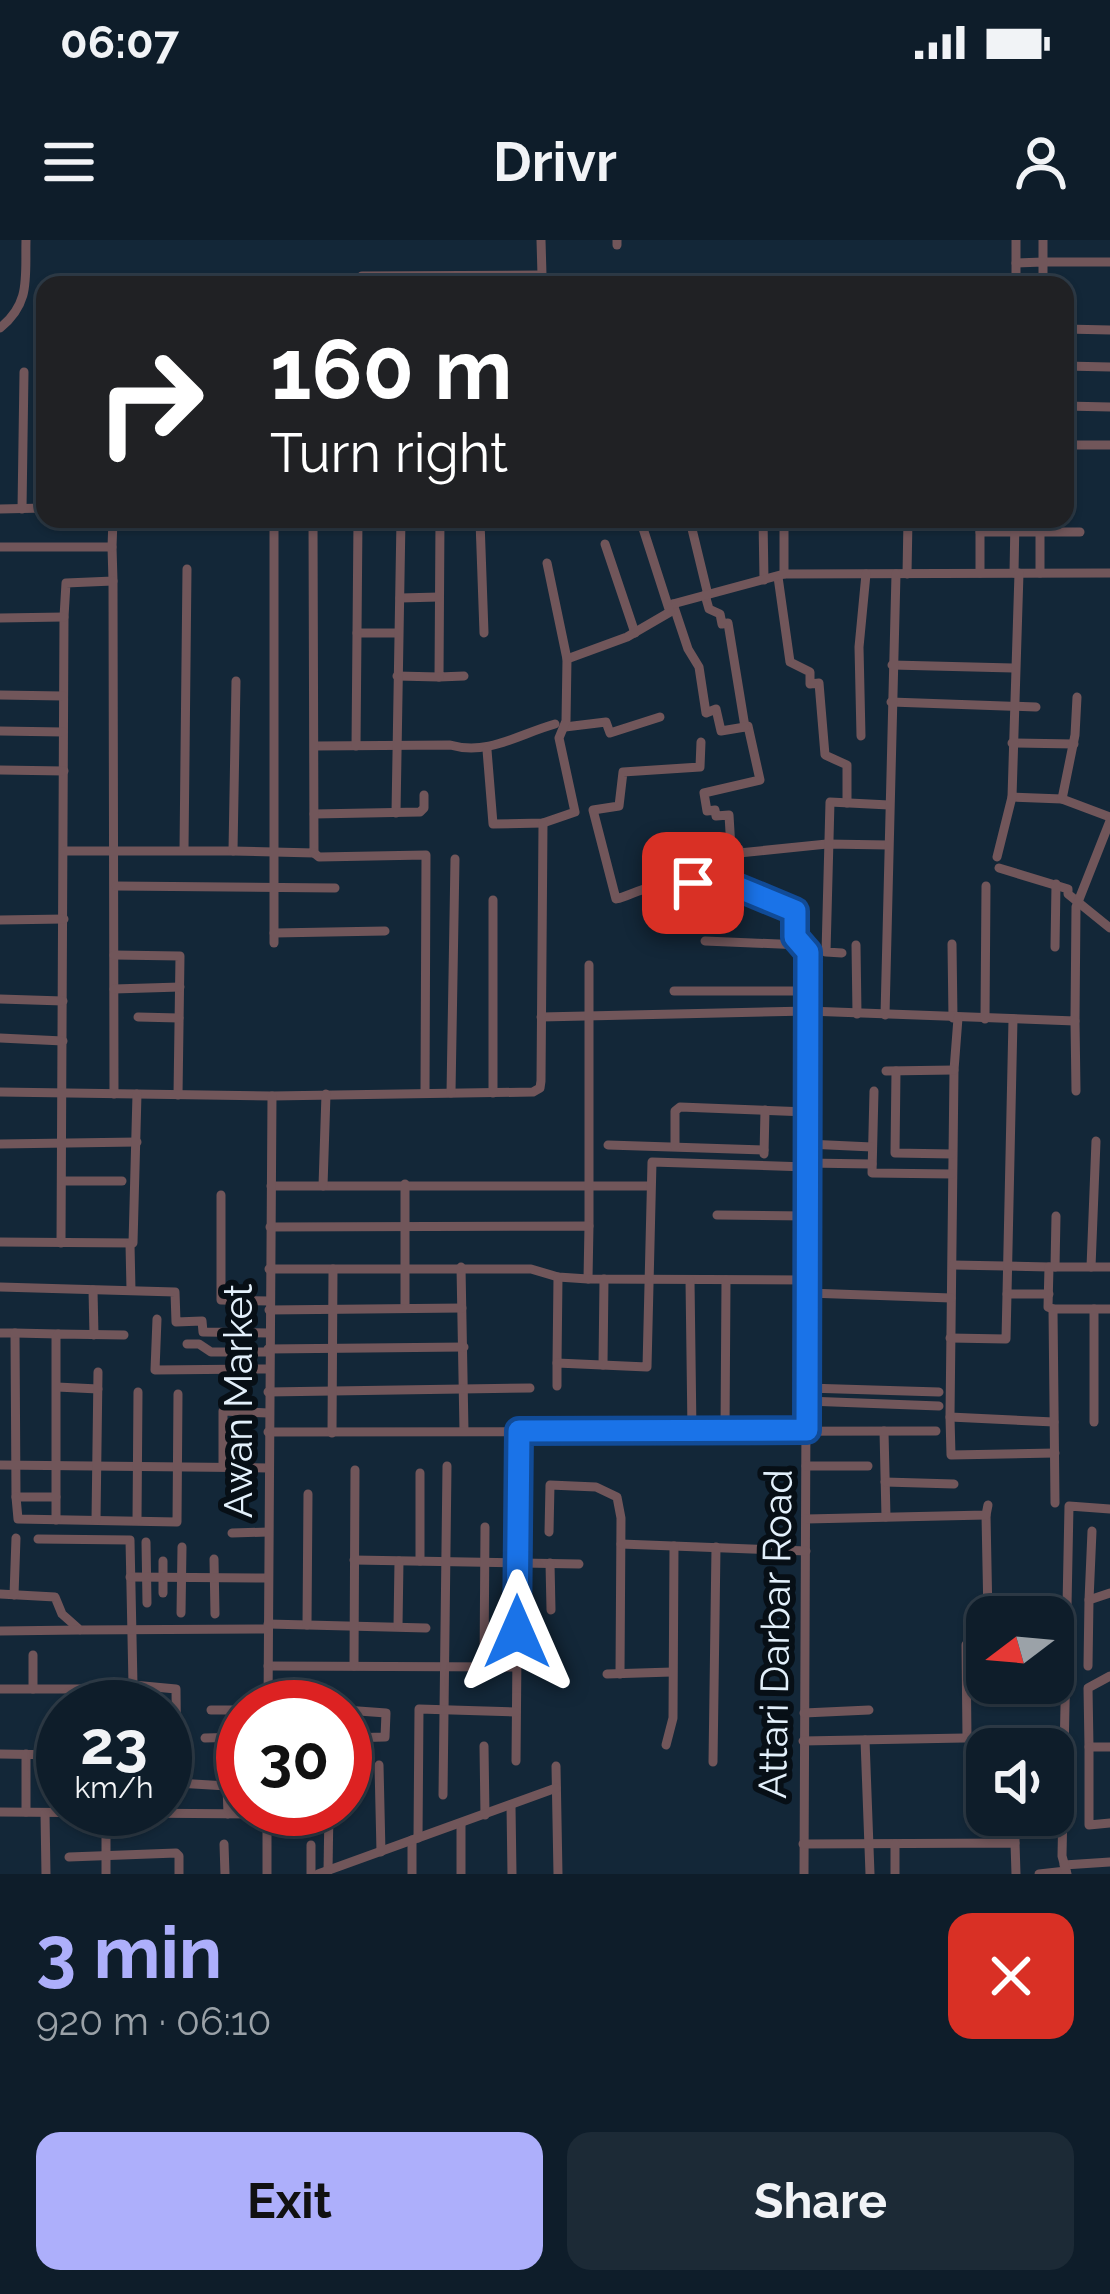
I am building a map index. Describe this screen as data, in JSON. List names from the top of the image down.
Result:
{
  "streets": {
    "street": ["Awan Market", "Attari Darbar Road"]
  },
  "north": "left",
  "page": {
    "status": "06:07",
    "header": "Drivr",
    "turn": ["160 m", "Turn right"],
    "speed": "23 km/h",
    "limit": "30",
    "heading": ["3 min", "920 m · 06:10"],
    "buttons": ["Exit", "Share"]
  }
}
